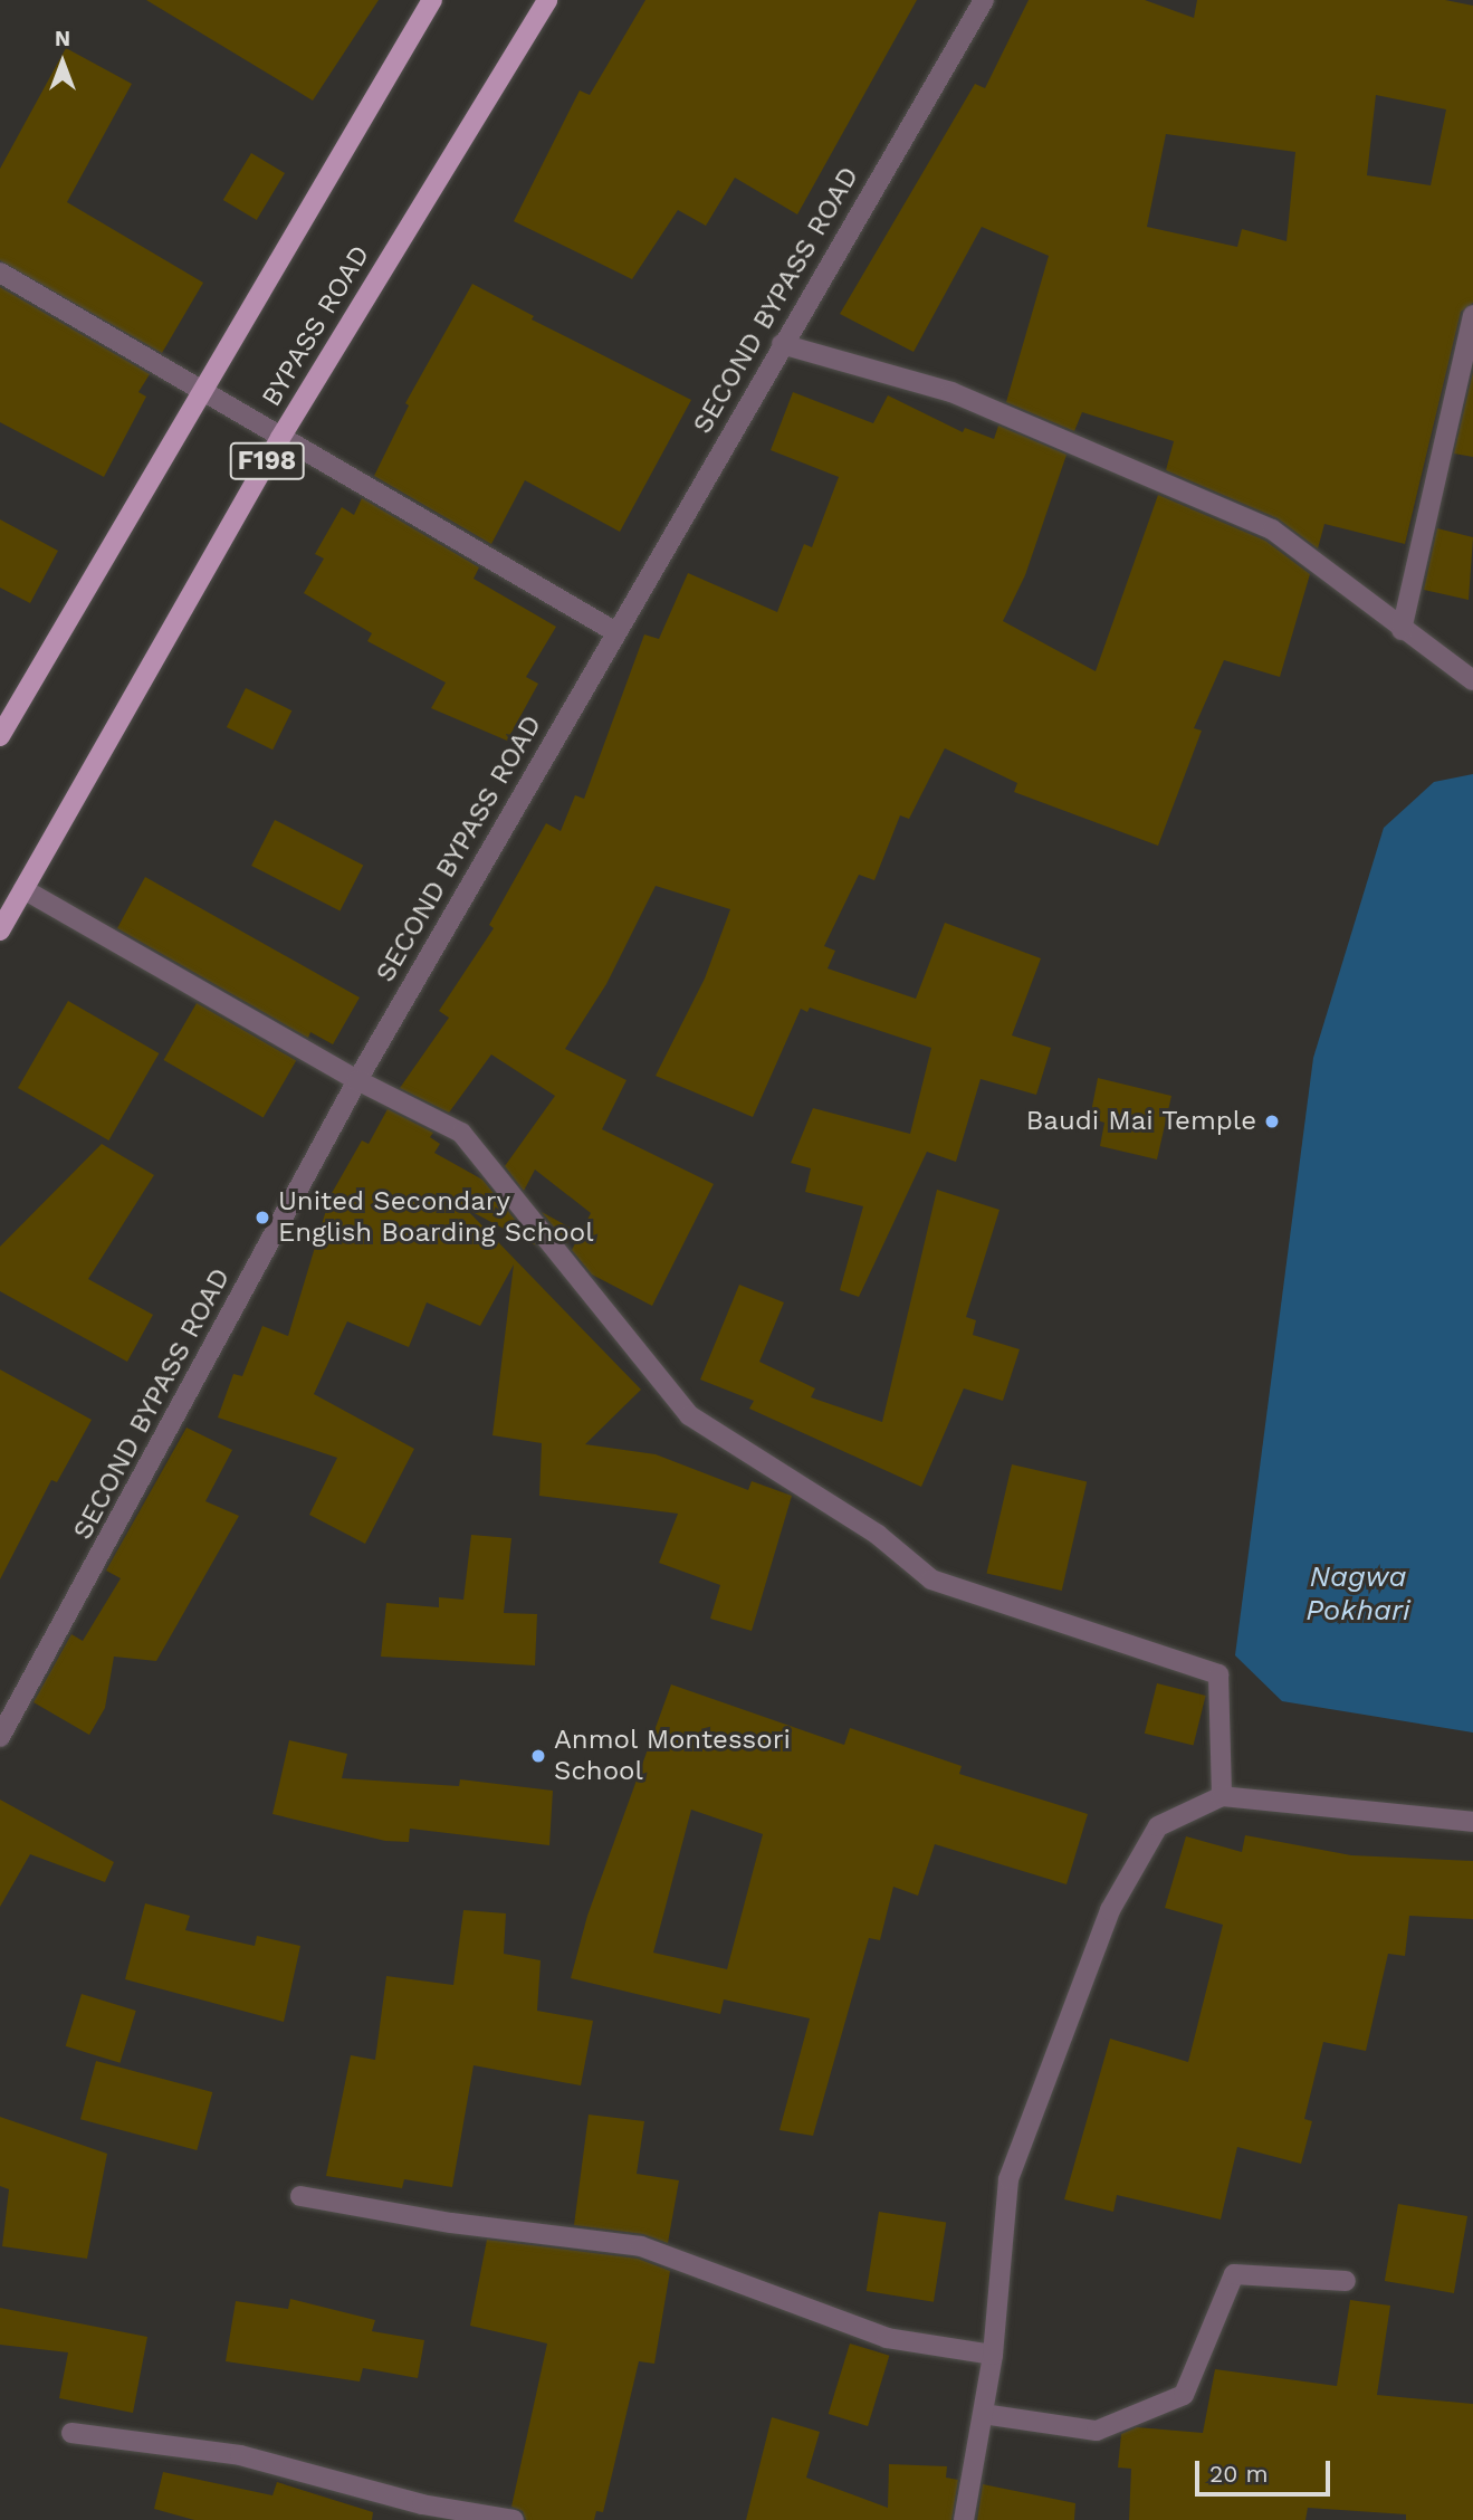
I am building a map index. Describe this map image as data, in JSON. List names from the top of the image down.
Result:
{
  "streets": {
    "main road": ["BYPASS ROAD", "F198"],
    "street": ["SECOND BYPASS ROAD"]
  },
  "water": ["Nagwa Pokhari"],
  "places": ["Baudi Mai Temple", "United Secondary English Boarding School", "Anmol Montessori School"],
  "scale_bar": "20 m",
  "north": "top"
}
